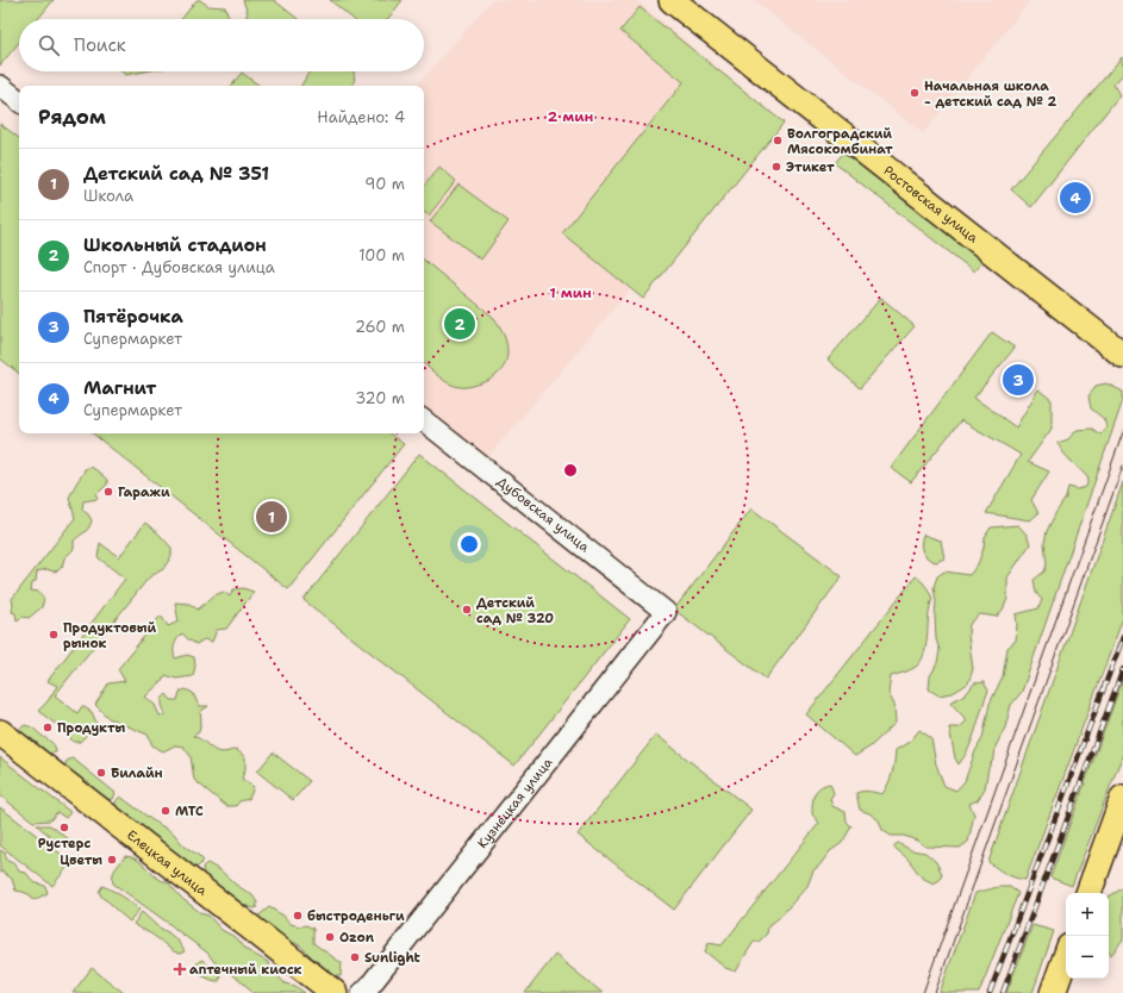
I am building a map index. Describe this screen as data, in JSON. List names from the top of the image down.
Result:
{
  "streets": {
    "main road": ["Ростовская улица", "Елецкая улица"],
    "street": ["Дубовская улица", "Кузнецкая улица"]
  },
  "crossings": [
    ["Дубовская улица", "Кузнецкая улица"]
  ],
  "places": {
    "other": [
      "Начальная школа - детский сад № 2",
      "Волгоградский Мясокомбинат",
      "Этикет",
      "Гаражи",
      "Детский сад № 320",
      "Продуктовый рынок",
      "Продукты",
      "Билайн",
      "МТС",
      "Рустерс",
      "Цветы",
      "быстроденьги",
      "Ozon",
      "Sunlight"
    ],
    "health": ["аптечный киоск"]
  },
  "page": {
    "search": "Поиск",
    "heading": ["Рядом", "Найдено: 4"],
    "list": [
      {
        "mark": "1",
        "name": "Детский сад № 351",
        "note": "Школа",
        "value": "90 m"
      },
      {
        "mark": "2",
        "name": "Школьный стадион",
        "note": "Спорт · Дубовская улица",
        "value": "100 m"
      },
      {
        "mark": "3",
        "name": "Пятёрочка",
        "note": "Супермаркет",
        "value": "260 m"
      },
      {
        "mark": "4",
        "name": "Магнит",
        "note": "Супермаркет",
        "value": "320 m"
      }
    ],
    "pins": [
      "4",
      "2",
      "3",
      "1"
    ],
    "map_buttons": ["+", "−"]
  },
  "rings": ["2 мин", "1 мин"]
}
